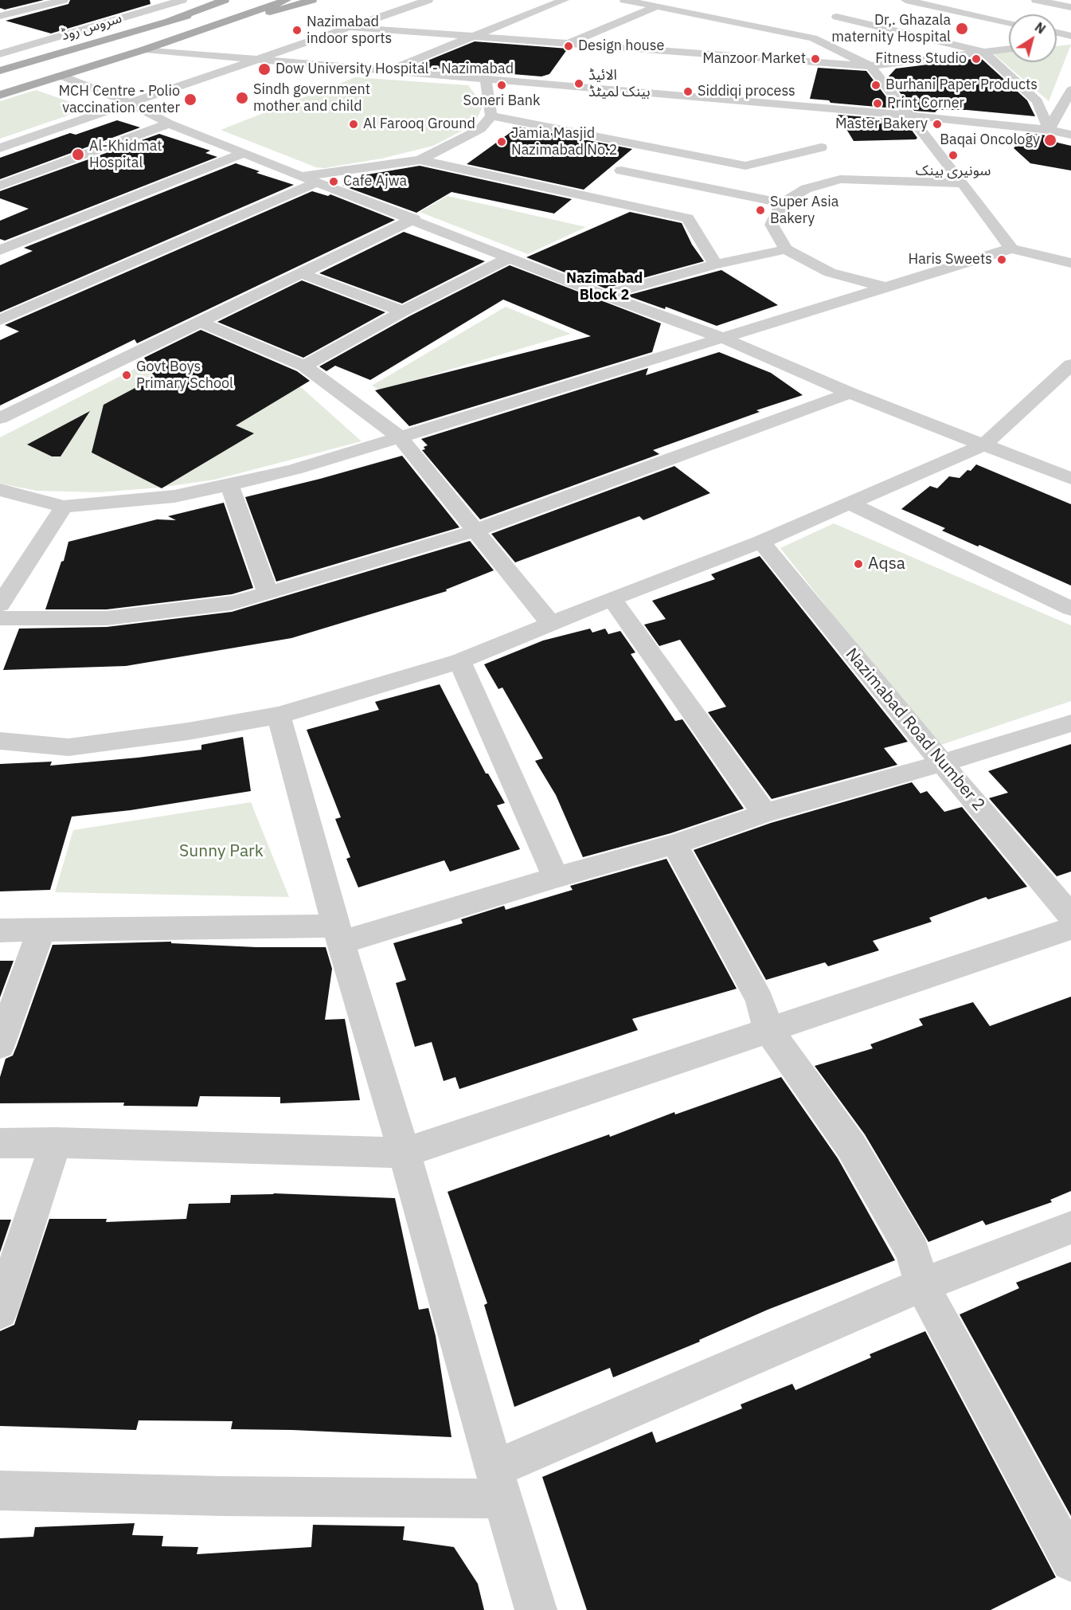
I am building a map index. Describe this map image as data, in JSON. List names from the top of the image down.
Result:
{
  "streets": {
    "street": ["سروس روڈ", "Nazimabad Road Number 2"]
  },
  "districts": ["Nazimabad Block 2"],
  "parks": ["Sunny Park"],
  "places": [
    "Dr,. Ghazala maternity Hospital",
    "Nazimabad indoor sports",
    "Design house",
    "Manzoor Market",
    "Fitness Studio",
    "Dow University Hospital - Nazimabad",
    "الائیڈ بینک لمیٹڈ",
    "Soneri Bank",
    "Burhani Paper Products",
    "Siddiqi process",
    "Sindh government mother and child",
    "MCH Centre - Polio vaccination center",
    "Print Corner",
    "Al Farooq Ground",
    "Master Bakery",
    "Baqai Oncology",
    "Jamia Masjid Nazimabad No.2",
    "Al-Khidmat Hospital",
    "سونیری بینک",
    "Cafe Ajwa",
    "Super Asia Bakery",
    "Haris Sweets",
    "Govt Boys Primary School",
    "Aqsa"
  ],
  "north": "top right"
}
